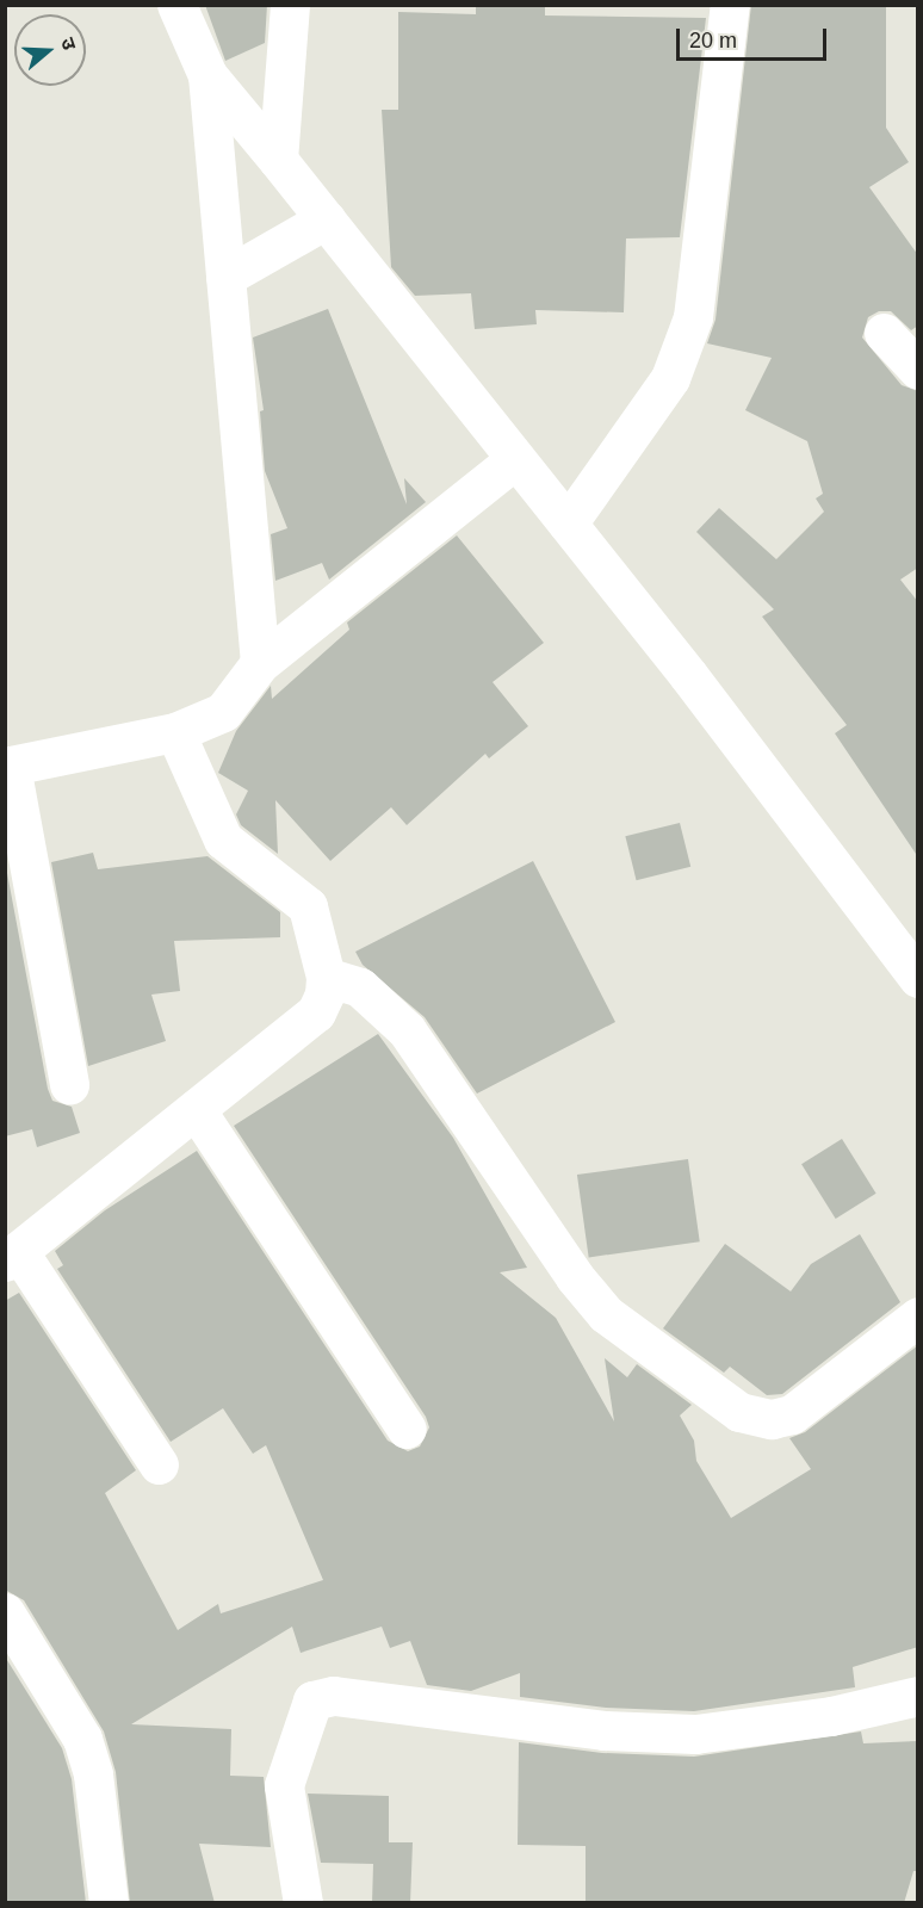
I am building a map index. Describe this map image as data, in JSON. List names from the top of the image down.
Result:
{
  "scale_bar": "20 m",
  "north": "right"
}
